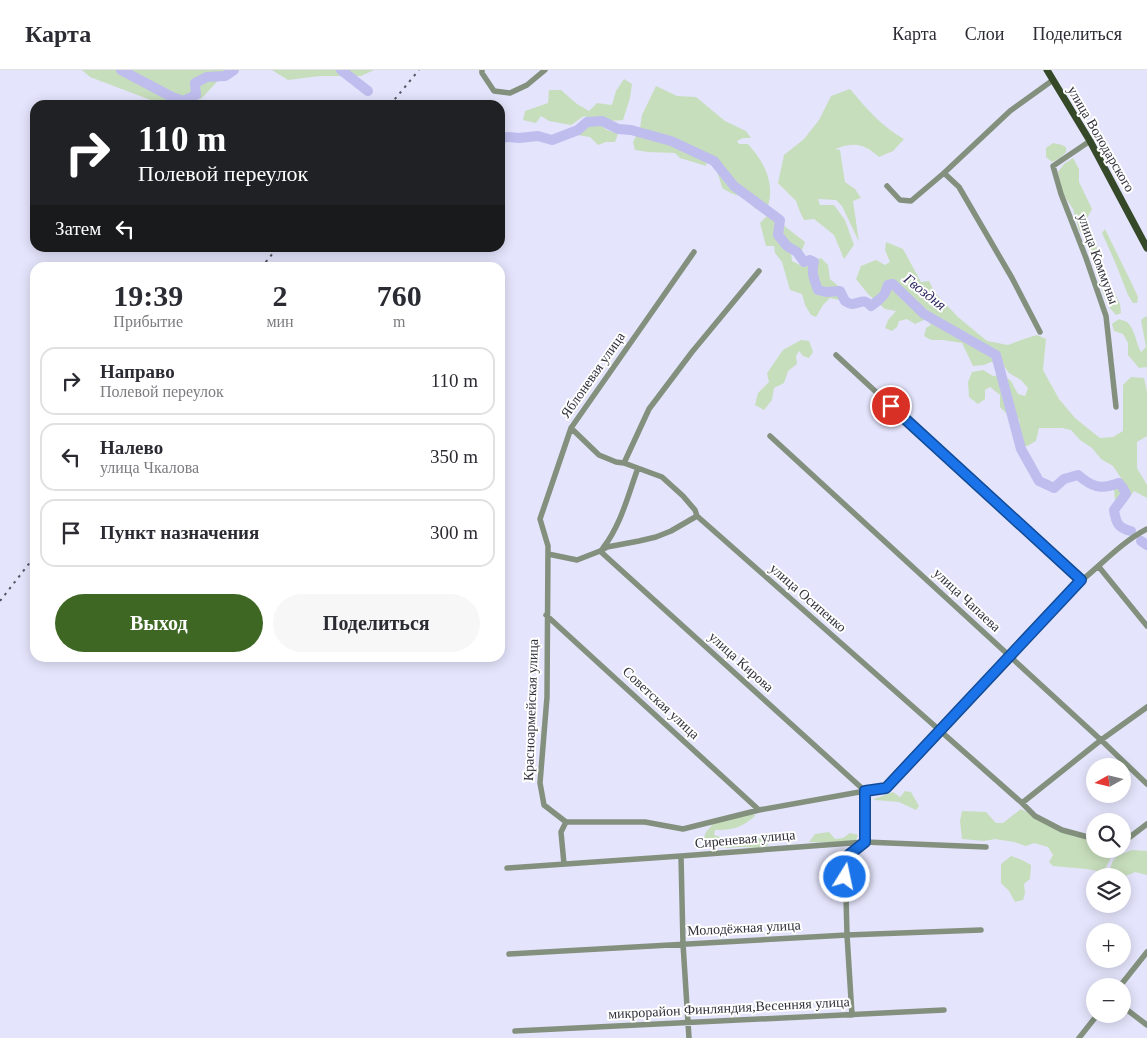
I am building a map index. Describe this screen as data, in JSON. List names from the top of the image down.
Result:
{
  "streets": {
    "main road": ["улица Володарского"],
    "street": [
      "улица Коммуны",
      "Яблоневая улица",
      "улица Осипенко",
      "улица Чапаева",
      "улица Кирова",
      "Советская улица",
      "Красноармейская улица",
      "Сиреневая улица",
      "Молодёжная улица",
      "микрорайон Финляндия,Весенняя улица"
    ]
  },
  "crossings": [
    ["улица Володарского", "улица Коммуны"],
    ["Яблоневая улица", "улица Осипенко"],
    ["Яблоневая улица", "Красноармейская улица"],
    ["Советская улица", "Красноармейская улица"]
  ],
  "water": ["Гвоздня"],
  "north": "left",
  "page": {
    "header": "Карта",
    "nav": ["Карта", "Слои", "Поделиться"],
    "turn": ["110 m", "Полевой переулок"],
    "then": "Затем",
    "eta": [
      "19:39",
      "Прибытие",
      "2",
      "мин",
      "760",
      "m"
    ],
    "list": [
      {
        "name": "Направо",
        "note": "Полевой переулок",
        "value": "110 m"
      },
      {
        "name": "Налево",
        "note": "улица Чкалова",
        "value": "350 m"
      },
      {
        "name": "Пункт назначения",
        "value": "300 m"
      }
    ],
    "buttons": ["Выход", "Поделиться"],
    "map_buttons": ["+", "−"]
  }
}
